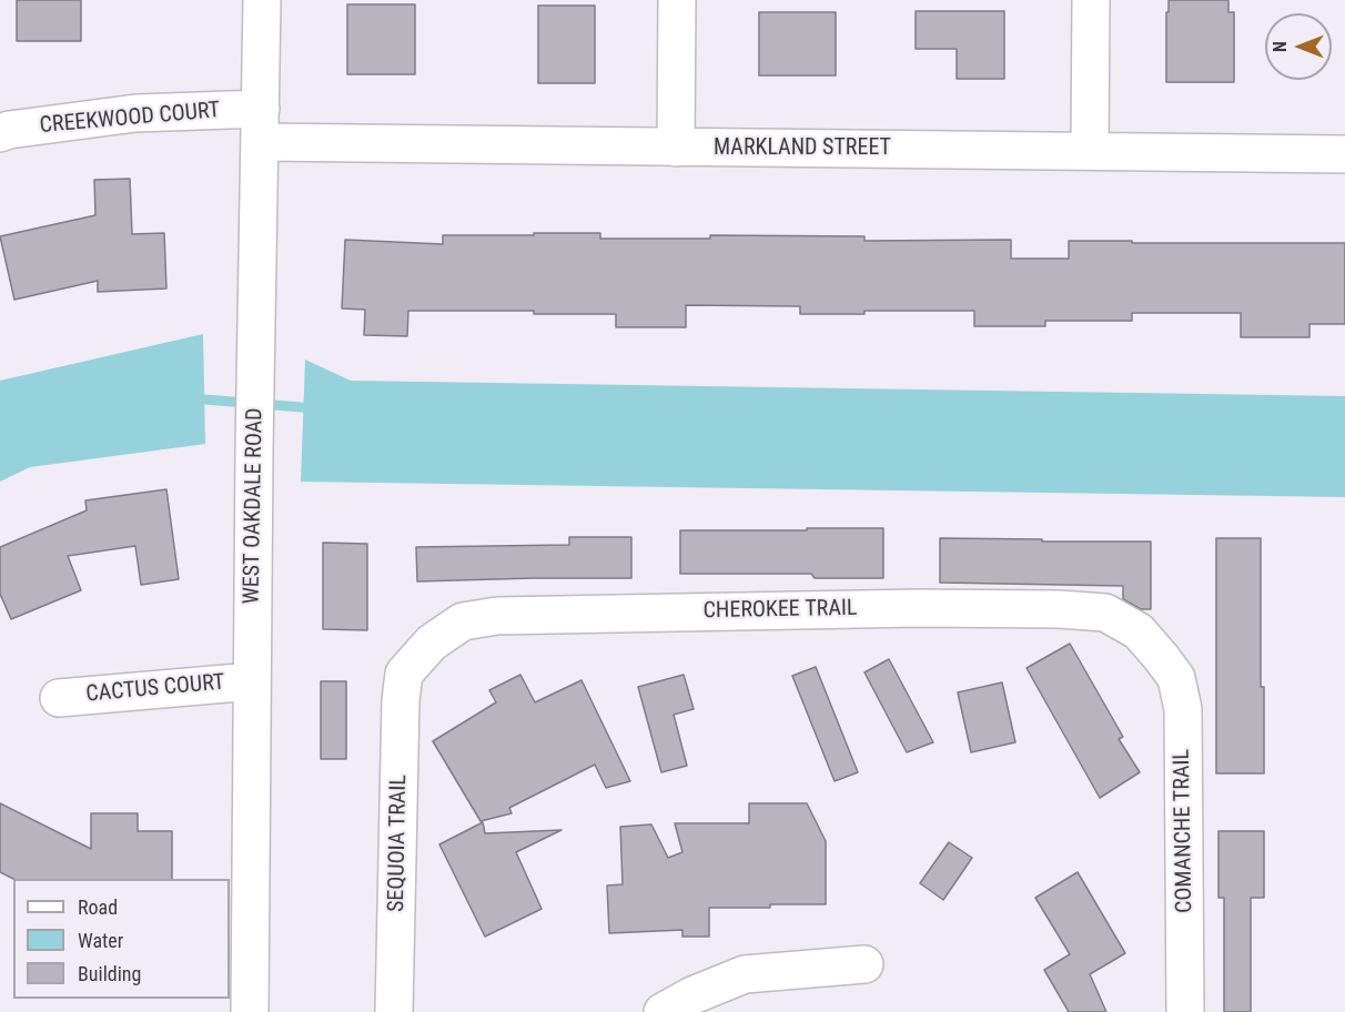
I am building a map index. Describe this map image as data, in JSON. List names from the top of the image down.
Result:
{
  "streets": {
    "street": [
      "CREEKWOOD COURT",
      "MARKLAND STREET",
      "WEST OAKDALE ROAD",
      "CHEROKEE TRAIL",
      "CACTUS COURT",
      "COMANCHE TRAIL",
      "SEQUOIA TRAIL"
    ]
  },
  "crossings": [
    ["CREEKWOOD COURT", "MARKLAND STREET"],
    ["CREEKWOOD COURT", "WEST OAKDALE ROAD"],
    ["MARKLAND STREET", "WEST OAKDALE ROAD"],
    ["WEST OAKDALE ROAD", "CACTUS COURT"],
    ["CHEROKEE TRAIL", "COMANCHE TRAIL"],
    ["CHEROKEE TRAIL", "SEQUOIA TRAIL"]
  ],
  "legend": ["Road", "Water", "Building"],
  "north": "left"
}
